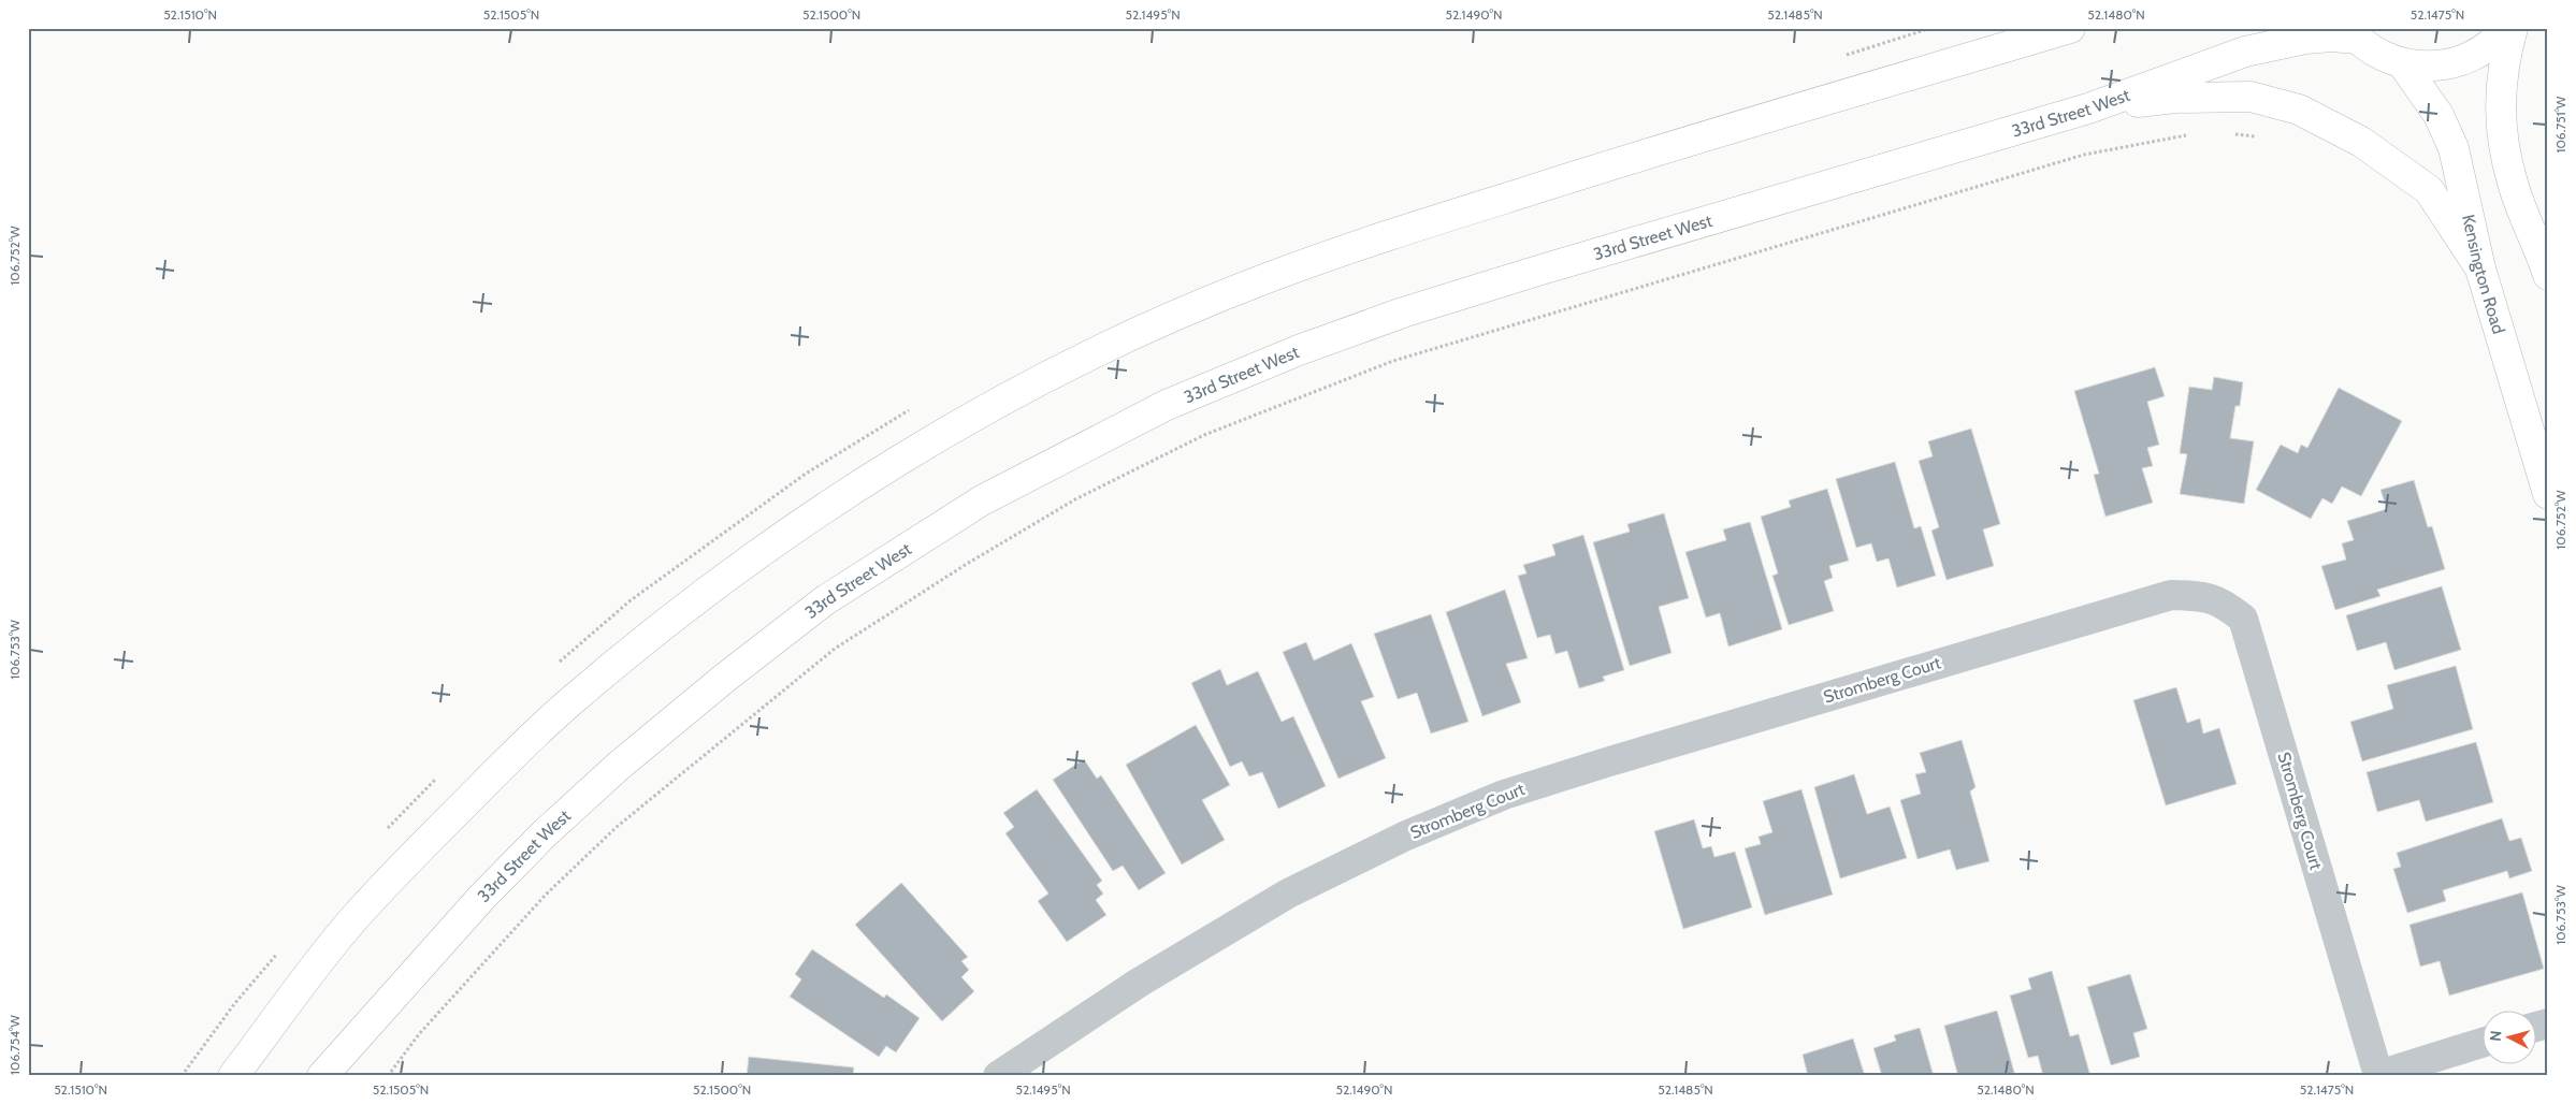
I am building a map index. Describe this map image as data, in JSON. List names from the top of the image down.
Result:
{
  "streets": {
    "main road": ["33rd Street West", "Kensington Road"],
    "street": ["Stromberg Court"]
  },
  "crossings": [
    ["33rd Street West", "Kensington Road"]
  ],
  "north": "left",
  "coordinates": [
    "52.1510°N",
    "52.1505°N",
    "52.1500°N",
    "52.1495°N",
    "52.1490°N",
    "52.1485°N",
    "52.1480°N",
    "52.1475°N",
    "106.751°W",
    "106.752°W",
    "106.753°W",
    "106.754°W"
  ]
}
